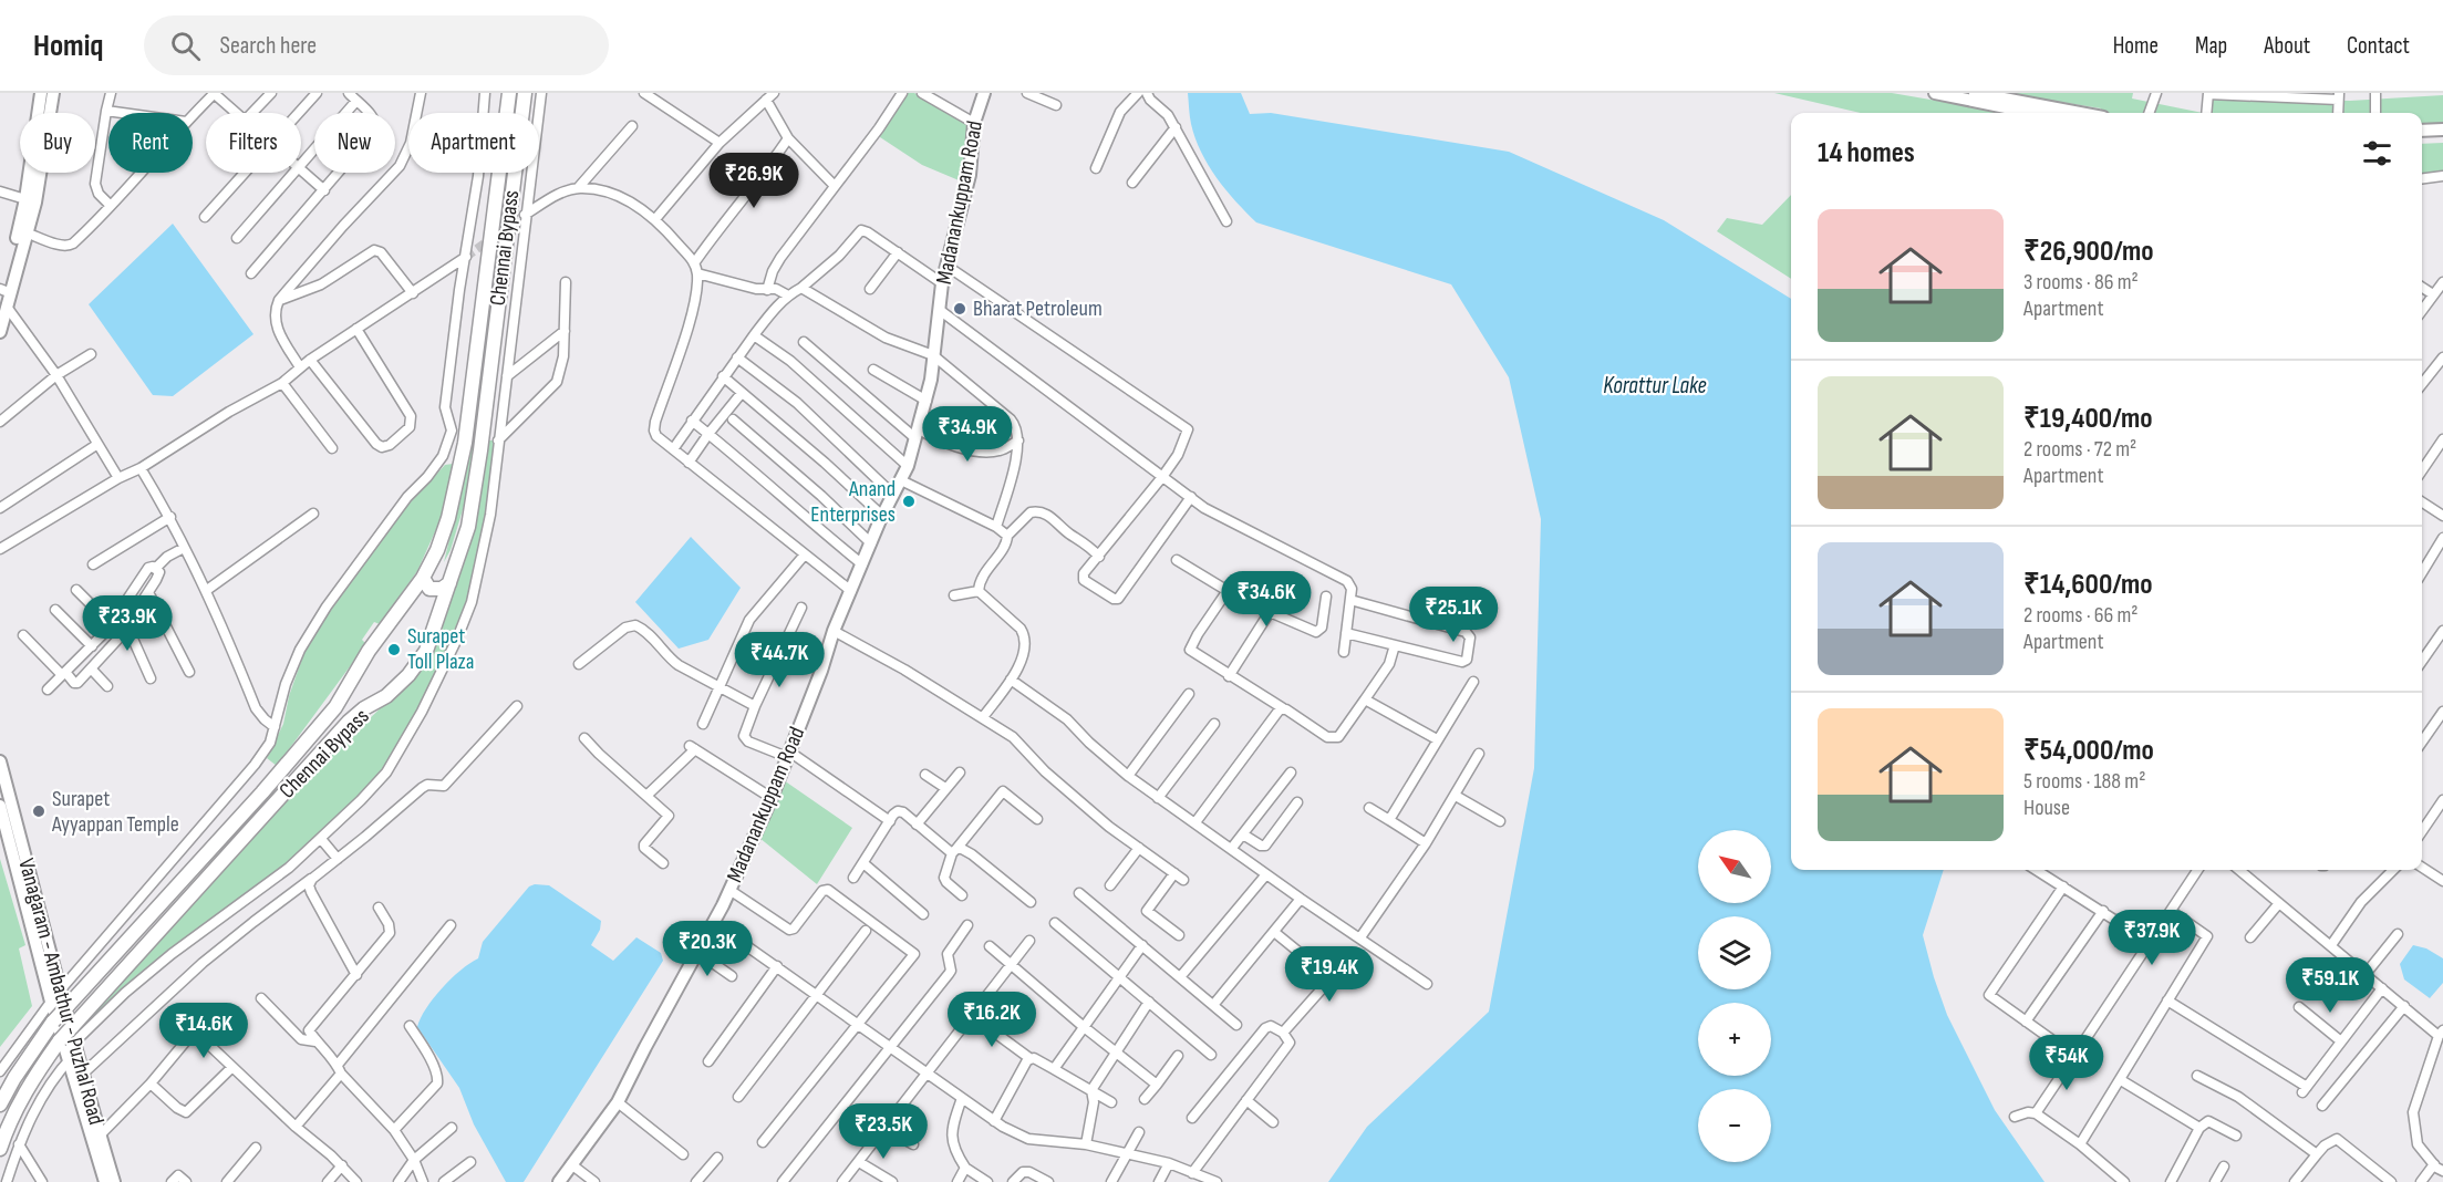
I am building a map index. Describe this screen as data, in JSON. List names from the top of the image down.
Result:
{
  "streets": {
    "highway": ["Chennai Bypass"],
    "main road": ["Madanankuppam Road", "Vanagaram - Ambathur - Puzhal Road"]
  },
  "water": ["Korattur Lake"],
  "places": [
    "Bharat Petroleum",
    "Anand Enterprises",
    "Surapet Toll Plaza",
    "Surapet Ayyappan Temple"
  ],
  "north": "top left",
  "page": {
    "header": "Homiq",
    "search": "Search here",
    "nav": [
      "Home",
      "Map",
      "About",
      "Contact"
    ],
    "chip": [
      "Buy",
      "Rent",
      "Filters",
      "New",
      "Apartment"
    ],
    "heading": "14 homes",
    "price": [
      "₹26.9K",
      "₹34.9K",
      "₹34.6K",
      "₹25.1K",
      "₹23.9K",
      "₹44.7K",
      "₹37.9K",
      "₹20.3K",
      "₹19.4K",
      "₹59.1K",
      "₹16.2K",
      "₹14.6K",
      "₹54K",
      "₹23.5K"
    ],
    "list": [
      {
        "name": "₹26,900/mo",
        "note": "3 rooms · 86 m² · Apartment"
      },
      {
        "name": "₹19,400/mo",
        "note": "2 rooms · 72 m² · Apartment"
      },
      {
        "name": "₹14,600/mo",
        "note": "2 rooms · 66 m² · Apartment"
      },
      {
        "name": "₹54,000/mo",
        "note": "5 rooms · 188 m² · House"
      }
    ],
    "map_buttons": ["+", "−"]
  }
}
